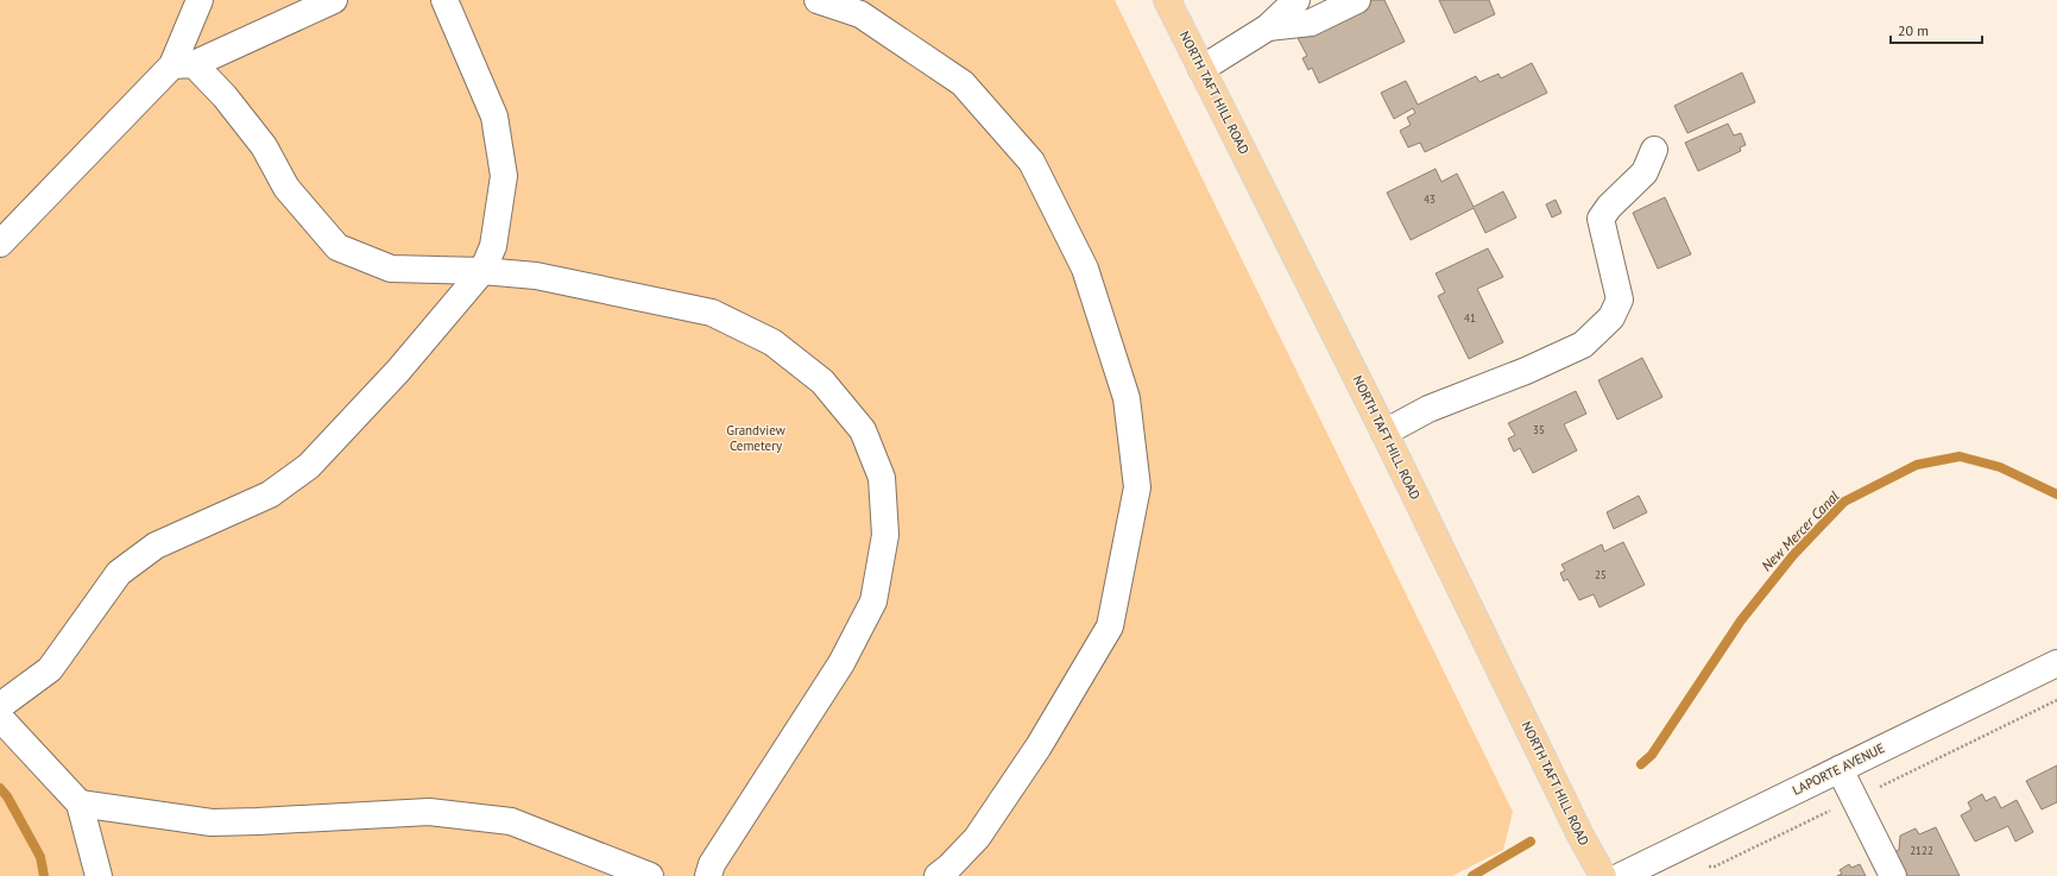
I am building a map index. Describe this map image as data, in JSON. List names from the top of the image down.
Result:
{
  "streets": {
    "main road": ["NORTH TAFT HILL ROAD"],
    "street": ["LAPORTE AVENUE"]
  },
  "water": ["New Mercer Canal"],
  "parks": ["Grandview Cemetery"],
  "house_numbers": [
    "43",
    "41",
    "35",
    "25",
    "2122"
  ],
  "scale_bar": "20 m"
}
